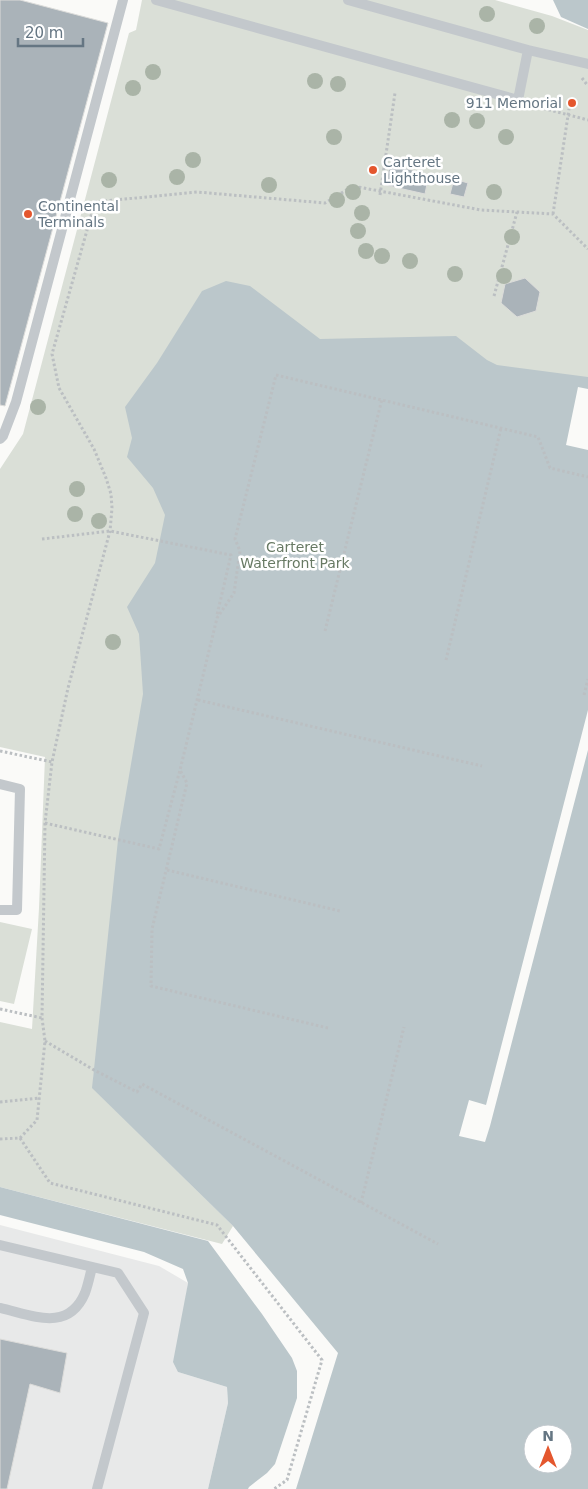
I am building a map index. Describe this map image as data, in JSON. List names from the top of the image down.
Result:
{
  "parks": ["Carteret Waterfront Park"],
  "places": ["911 Memorial", "Carteret Lighthouse", "Continental Terminals"],
  "scale_bar": "20 m",
  "north": "top"
}
